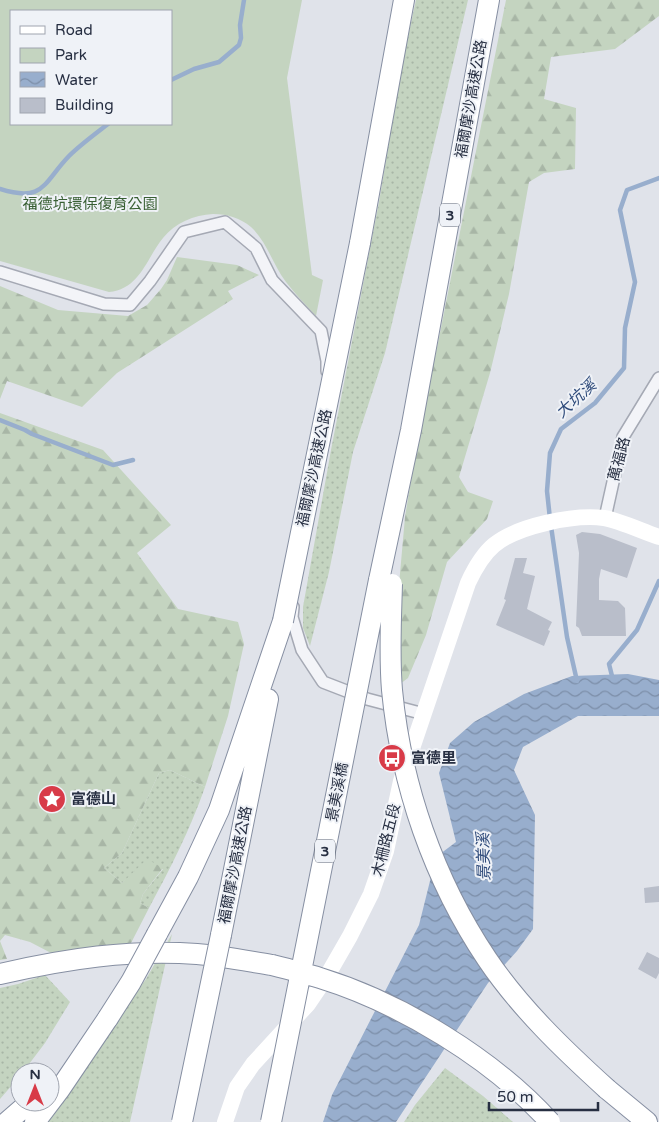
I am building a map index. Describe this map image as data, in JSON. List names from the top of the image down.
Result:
{
  "streets": {
    "highway": ["福爾摩沙高速公路", "3", "景美溪橋"],
    "main road": ["木柵路五段"],
    "street": ["萬福路"]
  },
  "crossings": [
    ["福爾摩沙高速公路", "景美溪橋"],
    ["萬福路", "木柵路五段"]
  ],
  "water": ["大坑溪", "景美溪"],
  "parks": ["福德坑環保復育公園"],
  "places": {
    "bus stop": ["富德里"],
    "place": ["富德山"]
  },
  "legend": [
    "Road",
    "Park",
    "Water",
    "Building"
  ],
  "scale_bar": "50 m",
  "north": "top"
}
